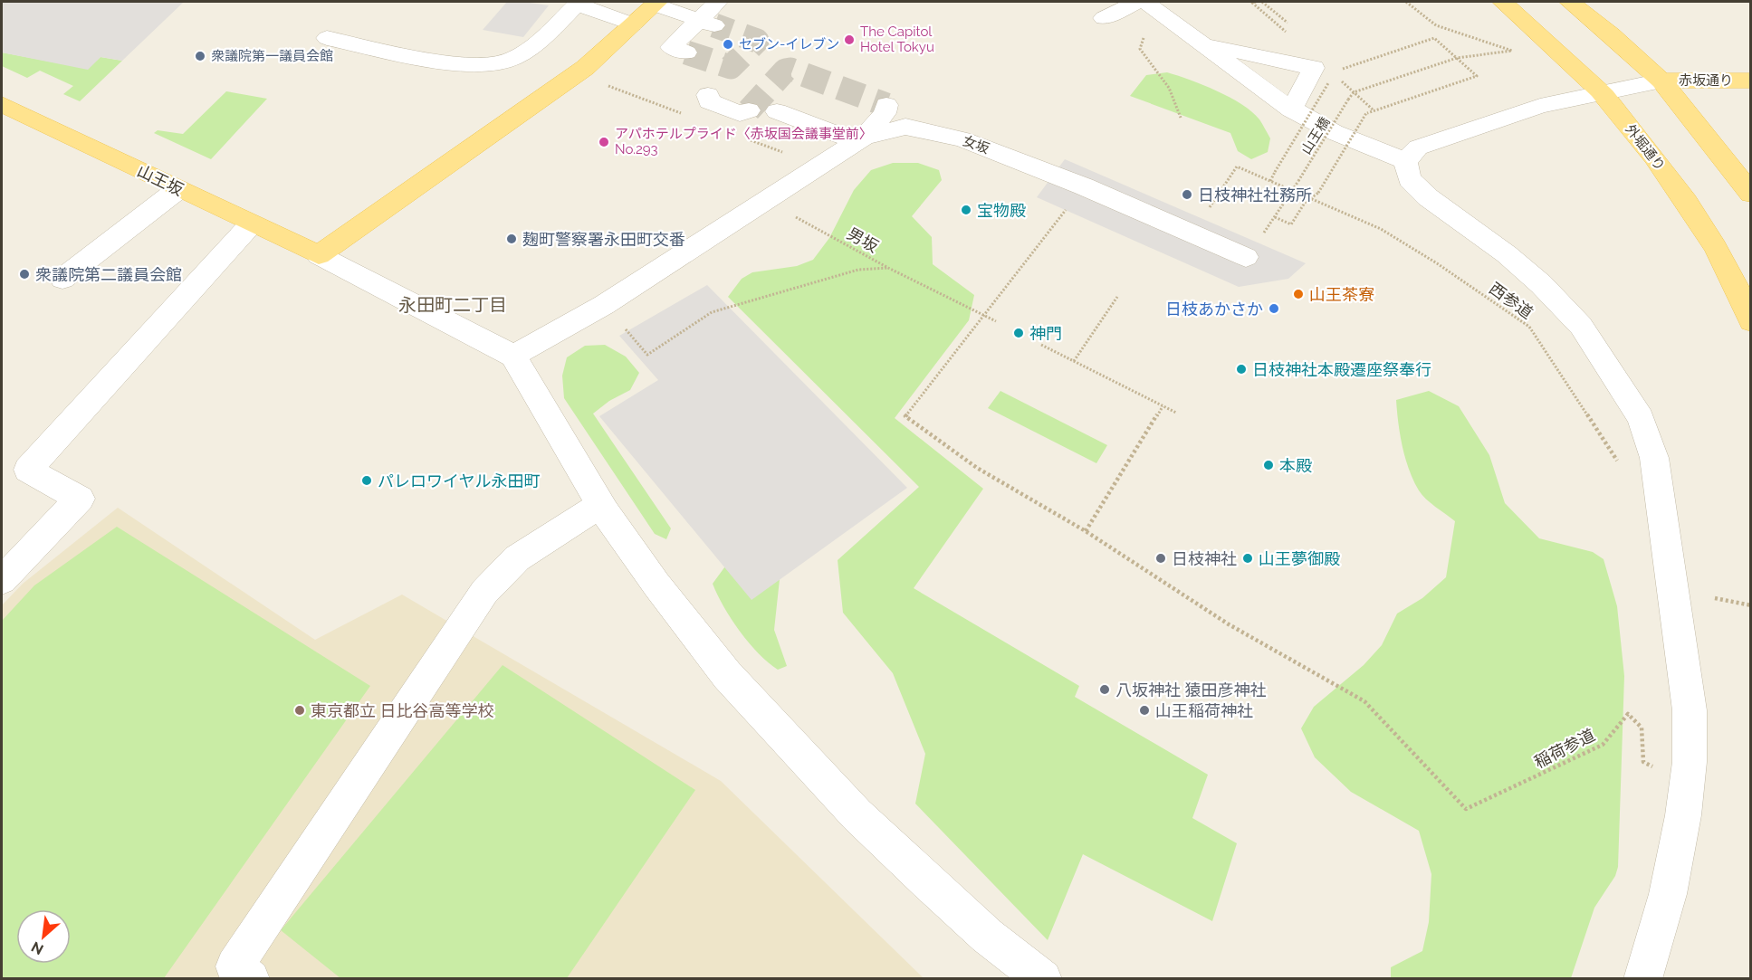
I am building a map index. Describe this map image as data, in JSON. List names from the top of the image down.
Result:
{
  "streets": {
    "main road": ["赤坂通り", "外堀通り", "山王坂"],
    "street": ["女坂"],
    "path": [
      "山王橋",
      "男坂",
      "西参道",
      "稲荷参道"
    ]
  },
  "crossings": [
    ["山王橋", "西参道"]
  ],
  "districts": ["永田町二丁目"],
  "places": [
    "The Capitol Hotel Tokyu",
    "セブン-イレブン",
    "衆議院第一議員会館",
    "アパホテルプライド〈赤坂国会議事堂前〉 No.293",
    "日枝神社社務所",
    "宝物殿",
    "麹町警察署永田町交番",
    "衆議院第二議員会館",
    "山王茶寮",
    "日枝あかさか",
    "神門",
    "日枝神社本殿遷座祭奉行",
    "本殿",
    "パレロワイヤル永田町",
    "日枝神社",
    "山王夢御殿",
    "八坂神社 猿田彦神社",
    "東京都立 日比谷高等学校",
    "山王稲荷神社"
  ],
  "north": "bottom left"
}
